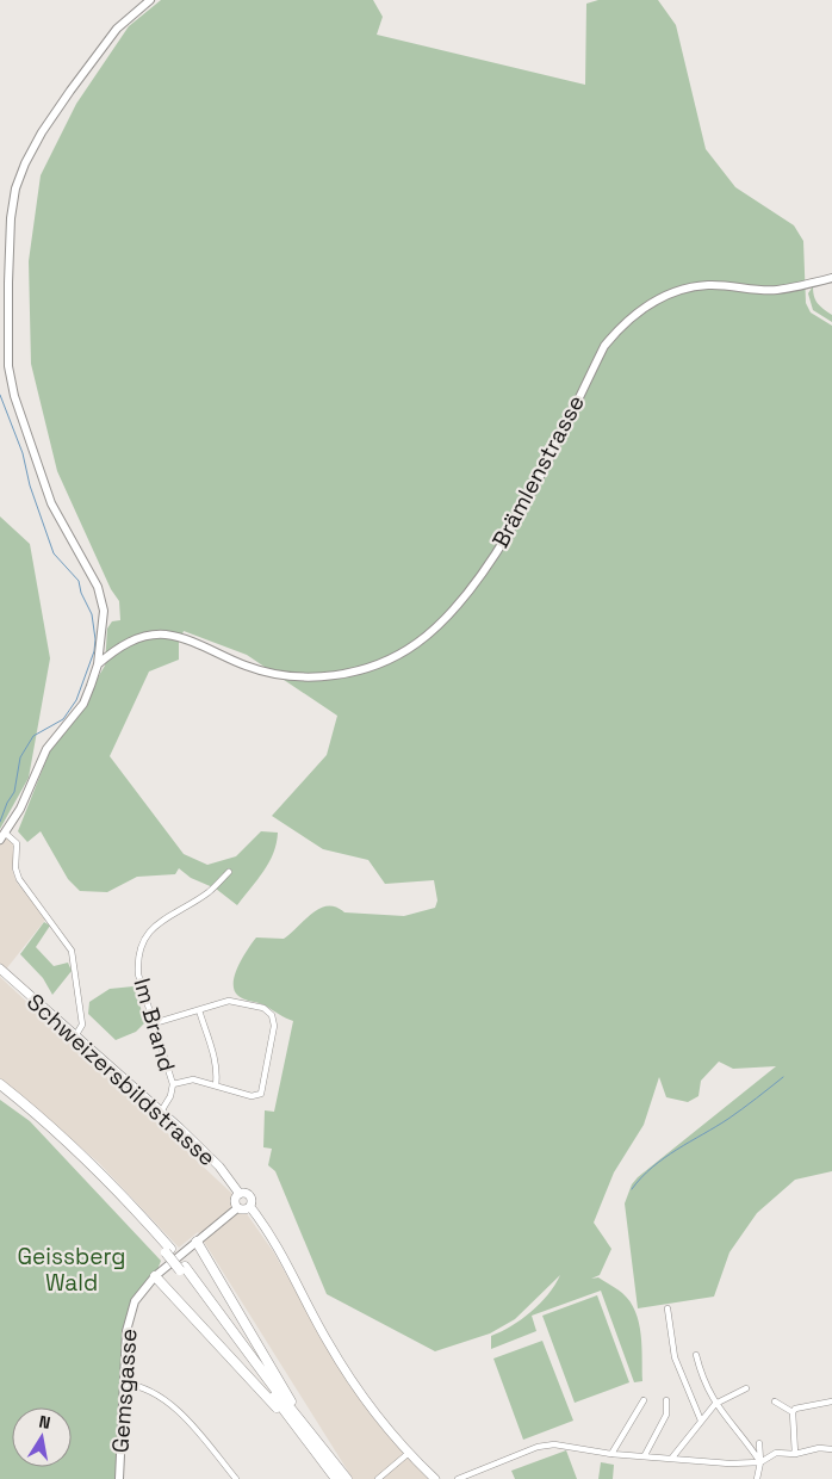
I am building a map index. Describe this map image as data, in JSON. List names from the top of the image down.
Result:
{
  "streets": {
    "main road": ["Schweizersbildstrasse"],
    "street": ["Brämlenstrasse", "Im Brand", "Gemsgasse"]
  },
  "crossings": [
    ["Im Brand", "Schweizersbildstrasse"],
    ["Schweizersbildstrasse", "Gemsgasse"]
  ],
  "parks": ["Geissberg Wald"],
  "north": "top"
}
